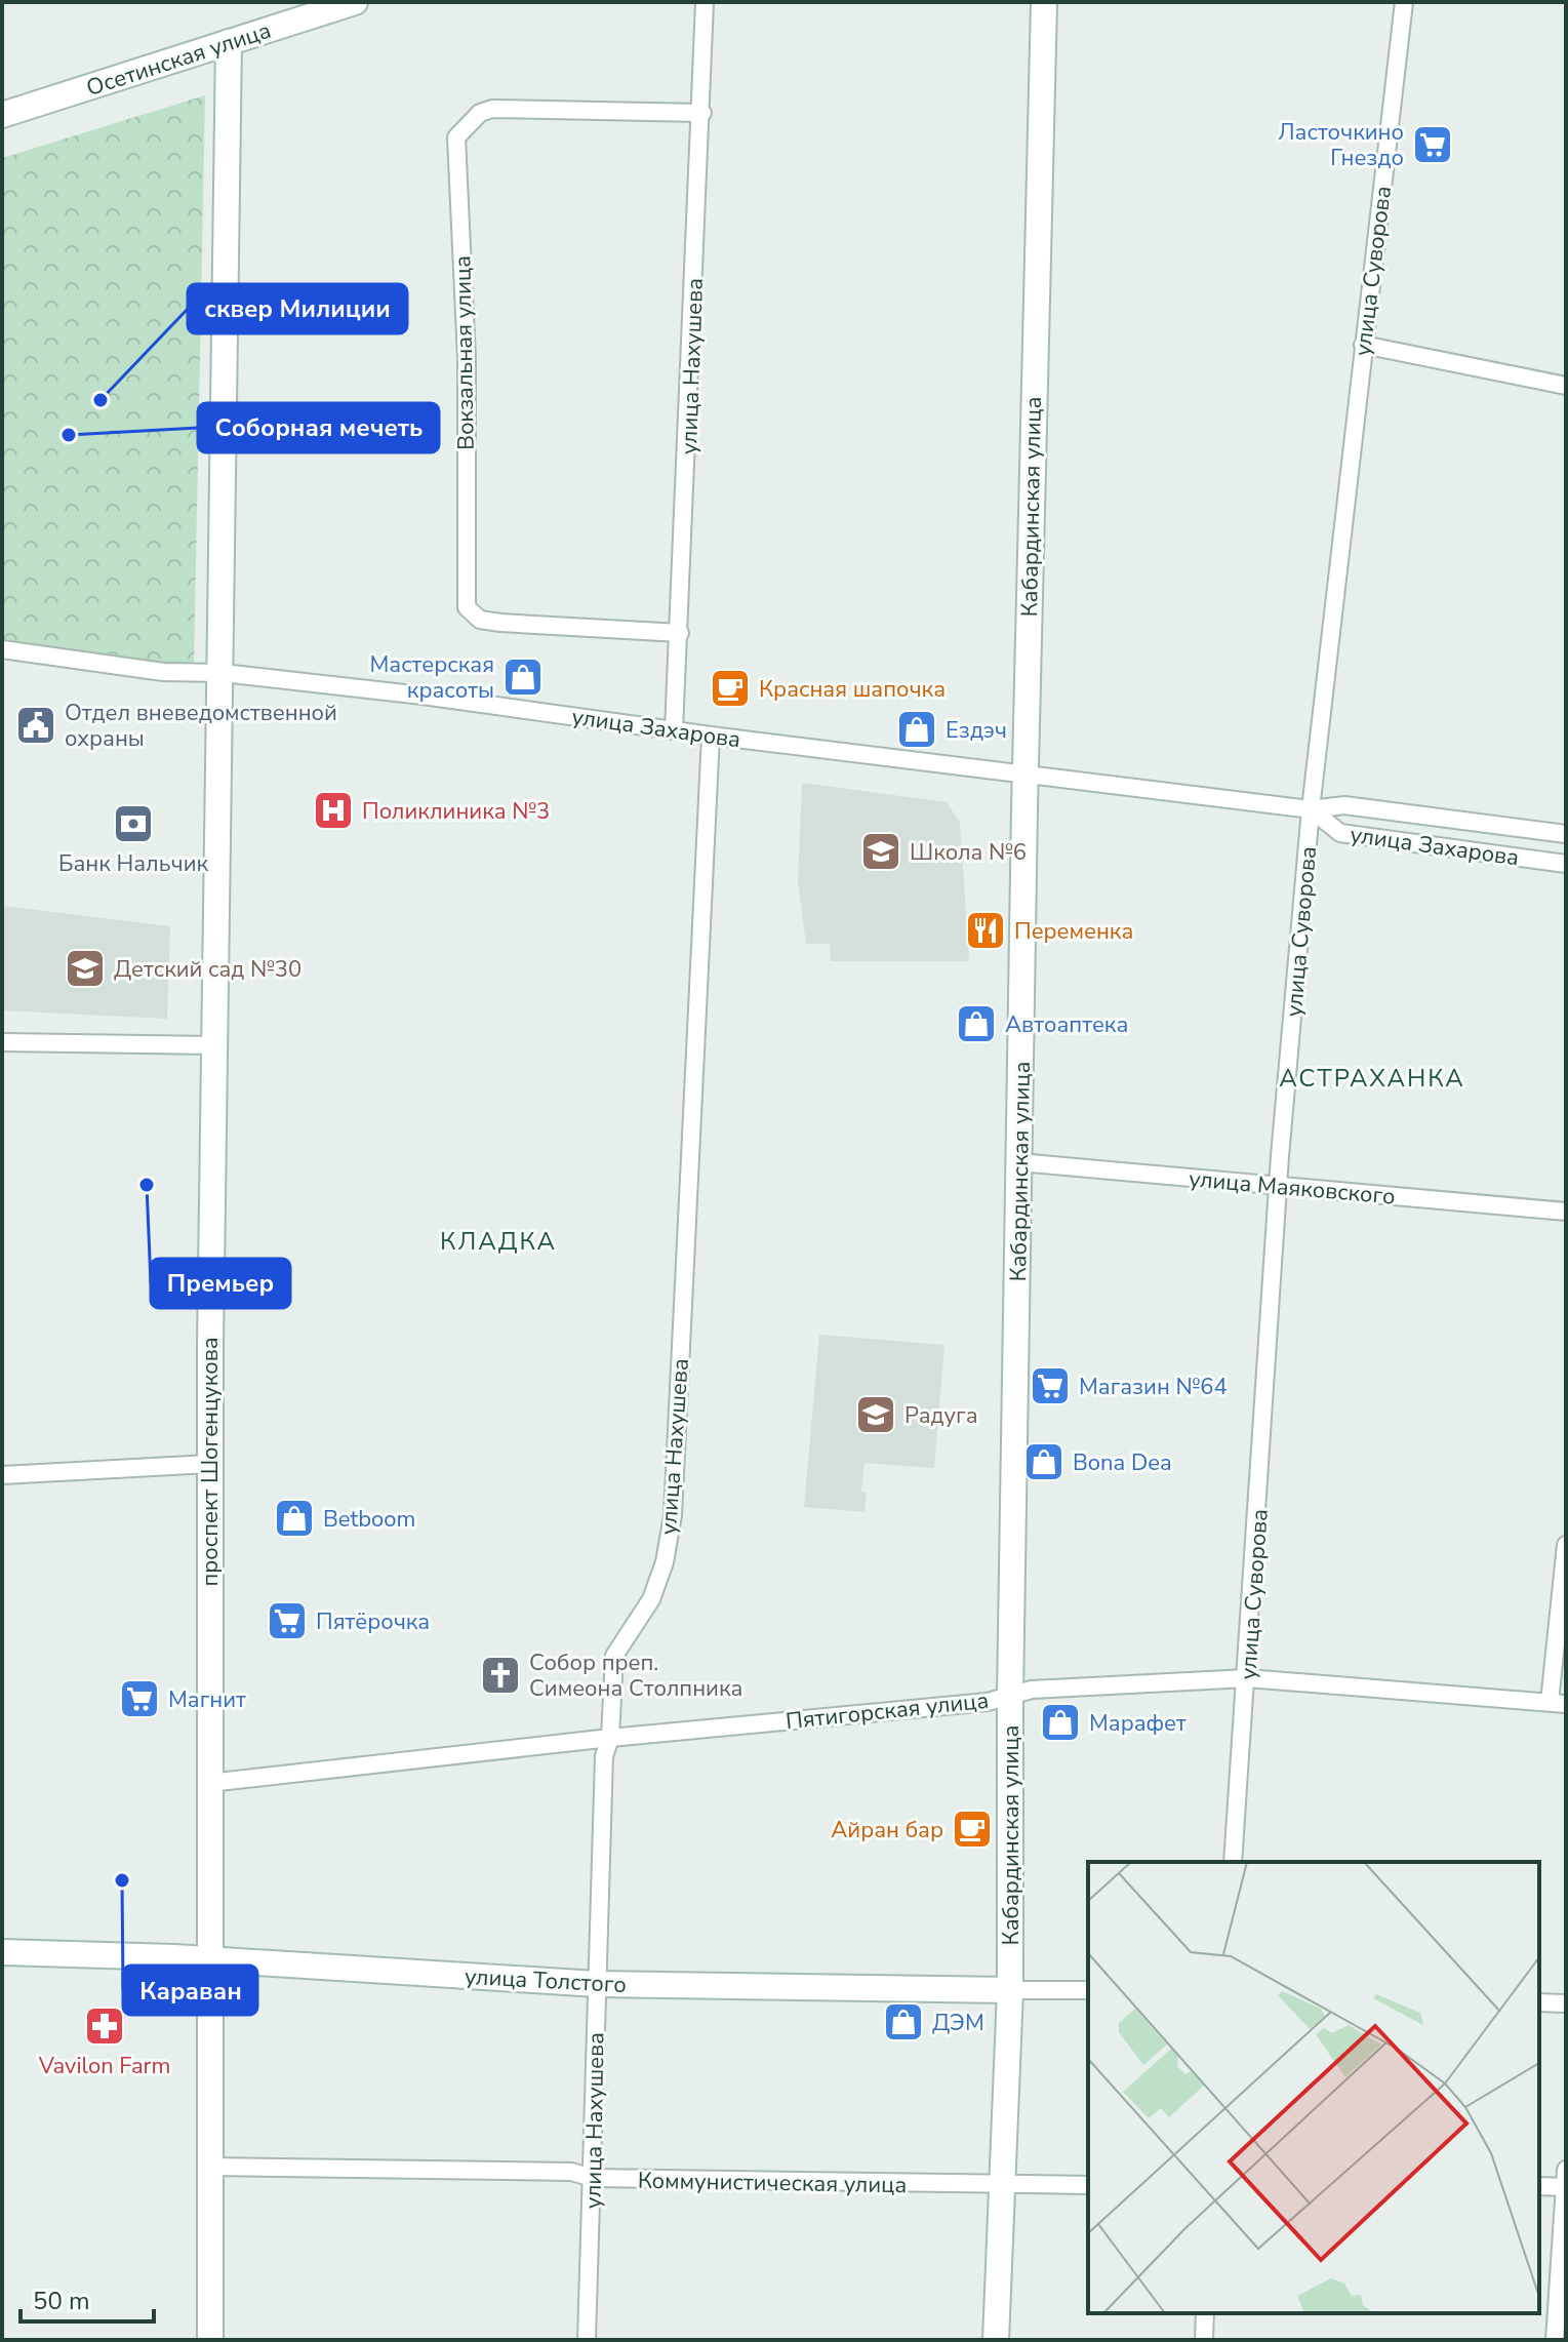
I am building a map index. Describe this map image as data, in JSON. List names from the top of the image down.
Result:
{
  "streets": {
    "street": [
      "Осетинская улица",
      "улица Суворова",
      "Вокзальная улица",
      "улица Нахушева",
      "Кабардинская улица",
      "улица Захарова",
      "улица Маяковского",
      "проспект Шогенцукова",
      "Пятигорская улица",
      "улица Толстого",
      "Коммунистическая улица"
    ]
  },
  "crossings": [
    ["Осетинская улица", "проспект Шогенцукова"],
    ["улица Суворова", "улица Захарова"],
    ["улица Суворова", "улица Маяковского"],
    ["улица Суворова", "Пятигорская улица"],
    ["Вокзальная улица", "улица Нахушева"],
    ["улица Нахушева", "улица Захарова"],
    ["улица Нахушева", "Пятигорская улица"],
    ["улица Нахушева", "улица Толстого"],
    ["улица Нахушева", "Коммунистическая улица"],
    ["Кабардинская улица", "улица Захарова"],
    ["Кабардинская улица", "улица Маяковского"],
    ["Кабардинская улица", "Пятигорская улица"],
    ["Кабардинская улица", "улица Толстого"],
    ["Кабардинская улица", "Коммунистическая улица"],
    ["улица Захарова", "проспект Шогенцукова"],
    ["проспект Шогенцукова", "Пятигорская улица"],
    ["проспект Шогенцукова", "улица Толстого"],
    ["проспект Шогенцукова", "Коммунистическая улица"]
  ],
  "districts": ["АСТРАХАНКА", "КЛАДКА"],
  "places": {
    "supermarket": [
      "Ласточкино Гнездо",
      "Магазин №64",
      "Пятёрочка",
      "Магнит"
    ],
    "other": [
      "сквер Милиции",
      "Соборная мечеть",
      "Премьер",
      "Караван"
    ],
    "shop": [
      "Мастерская красоты",
      "Ездэч",
      "Автоаптека",
      "Bona Dea",
      "Betboom",
      "Марафет",
      "ДЭМ"
    ],
    "cafe": ["Красная шапочка", "Айран бар"],
    "public building": ["Отдел вневедомственной охраны"],
    "hospital": ["Поликлиника №3"],
    "bank": ["Банк Нальчик"],
    "school or university": ["Школа №6", "Детский сад №30", "Радуга"],
    "restaurant": ["Переменка"],
    "church": ["Собор преп. Симеона Столпника"],
    "pharmacy": ["Vavilon Farm"]
  },
  "scale_bar": "50 m"
}
